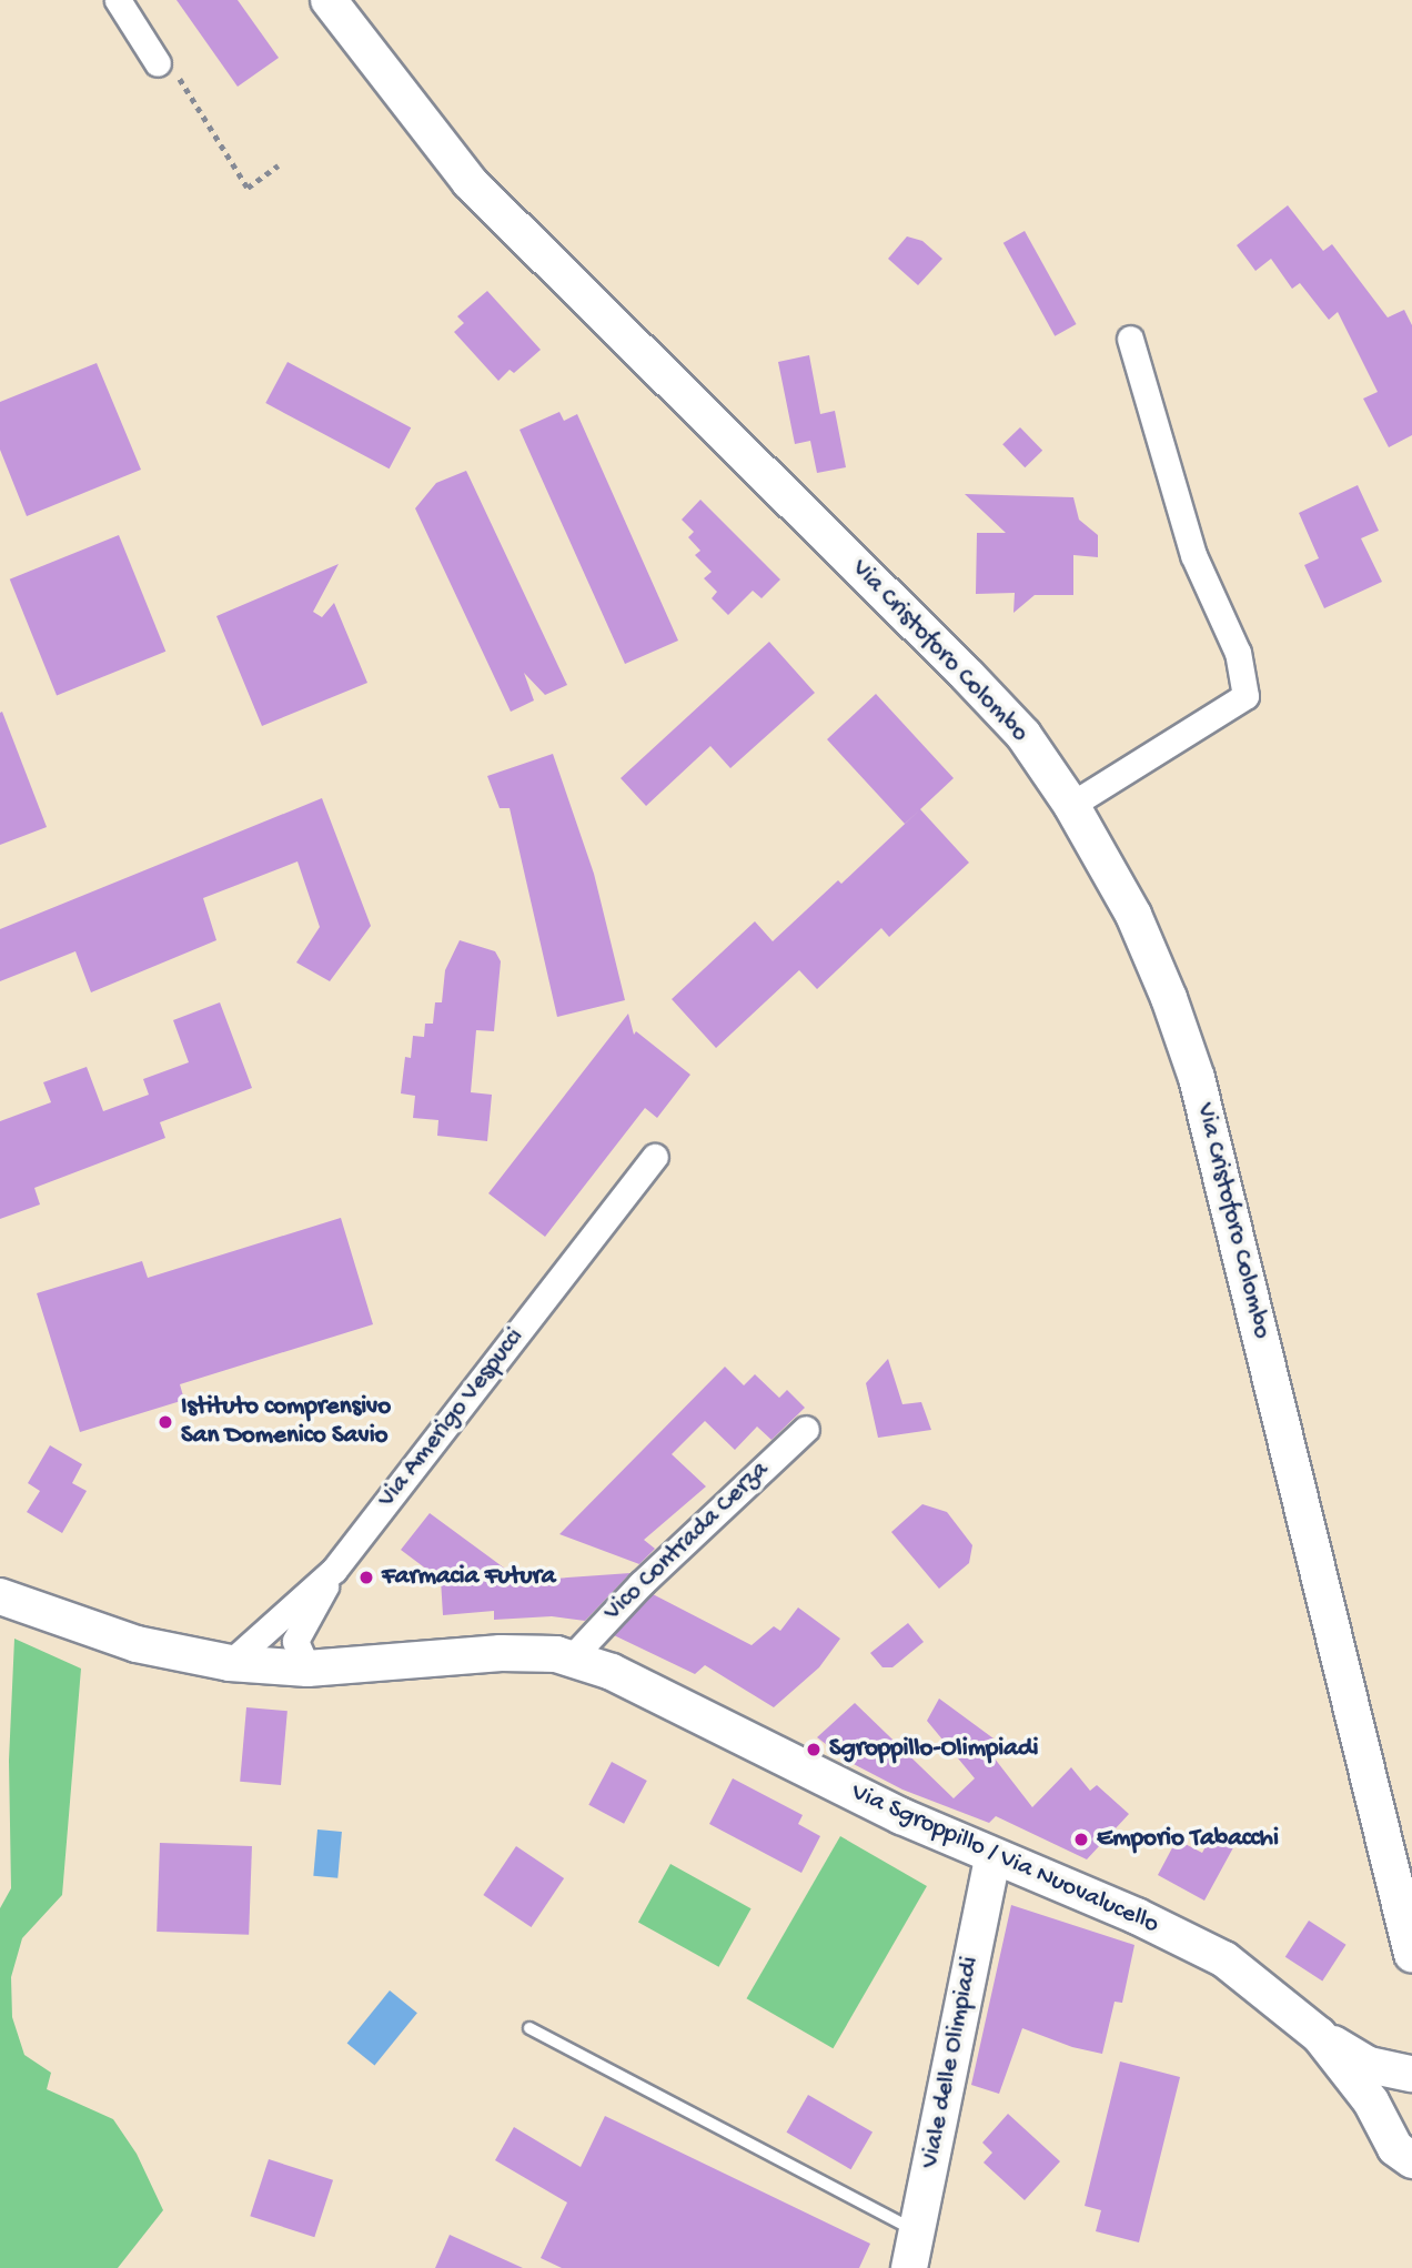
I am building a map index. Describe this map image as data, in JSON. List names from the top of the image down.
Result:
{
  "streets": {
    "street": [
      "Via Cristoforo Colombo",
      "Via Amerigo Vespucci",
      "Vico Contrada Cerza",
      "Via Sgroppillo / Via Nuovalucello",
      "Viale delle Olimpiadi"
    ]
  },
  "crossings": [
    ["Via Amerigo Vespucci", "Via Sgroppillo / Via Nuovalucello"],
    ["Vico Contrada Cerza", "Via Sgroppillo / Via Nuovalucello"],
    ["Via Sgroppillo / Via Nuovalucello", "Viale delle Olimpiadi"]
  ],
  "places": [
    "Istituto comprensivo San Domenico Savio",
    "Farmacia Futura",
    "Sgroppillo-Olimpiadi",
    "Emporio Tabacchi"
  ]
}
